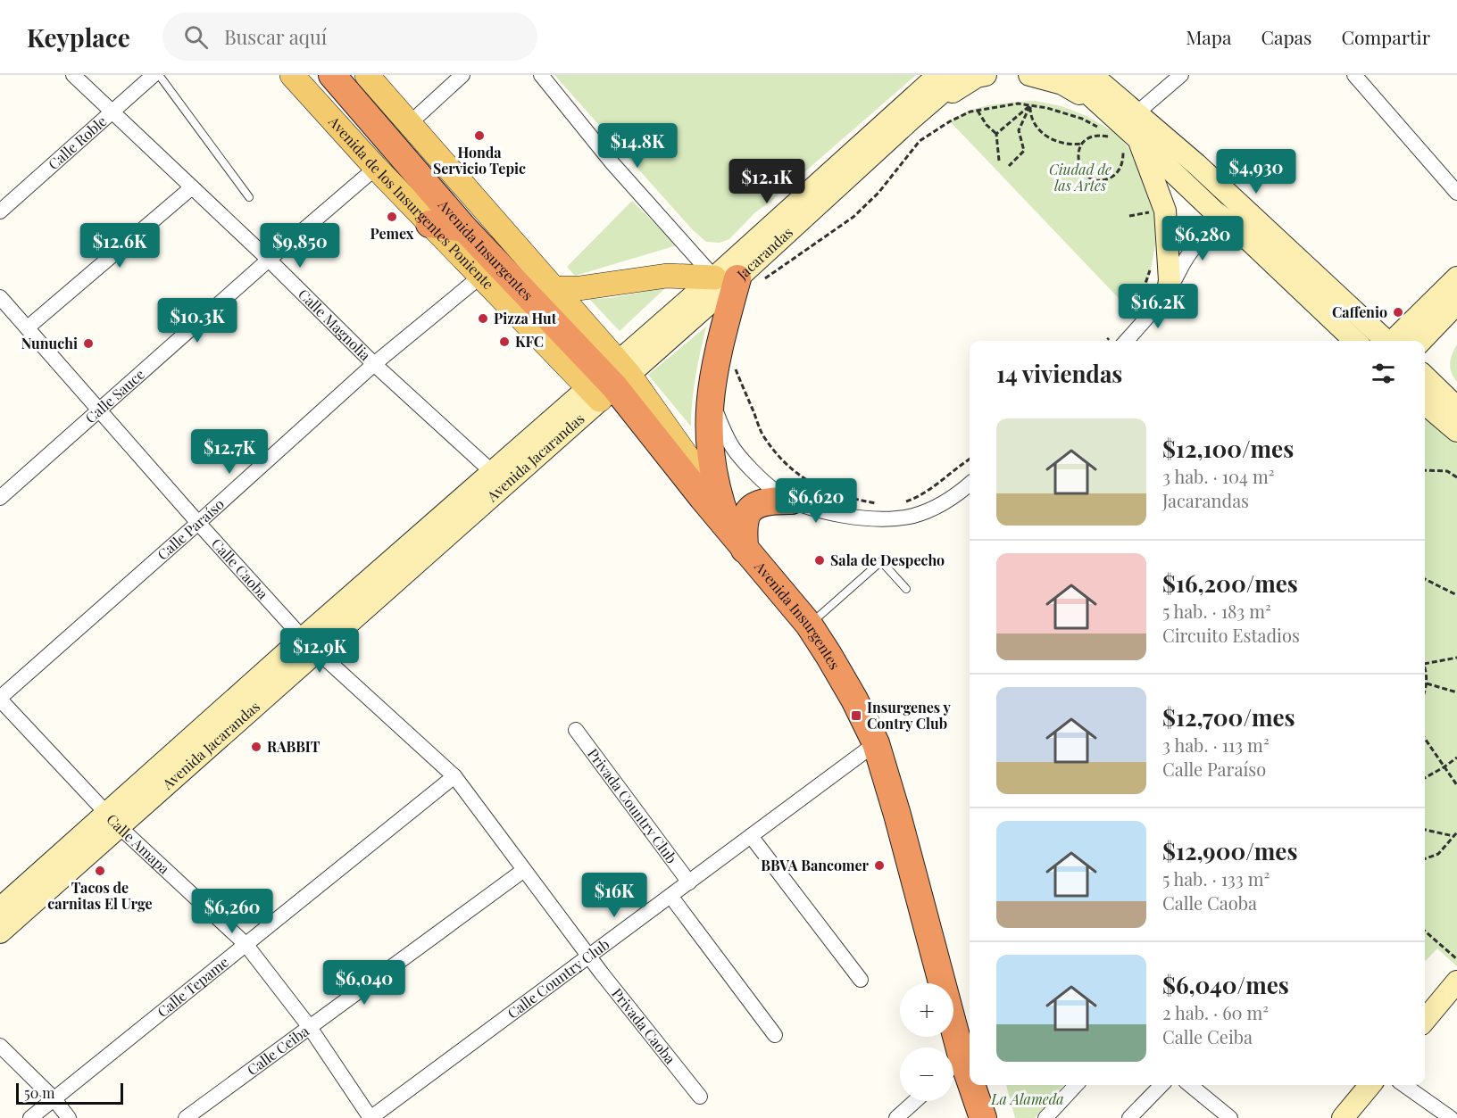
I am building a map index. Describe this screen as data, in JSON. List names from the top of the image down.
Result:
{
  "streets": {
    "highway": ["Avenida Insurgentes"],
    "main road": ["Avenida de los Insurgentes Poniente", "Jacarandas", "Avenida Jacarandas"],
    "street": [
      "Calle Roble",
      "Calle Magnolia",
      "Calle Sauce",
      "Calle Paraíso",
      "Calle Caoba",
      "Privada Country Club",
      "Calle Amapa",
      "Calle Country Club",
      "Calle Tepame",
      "Privada Caoba",
      "Calle Ceiba"
    ]
  },
  "crossings": [
    ["Calle Roble", "Calle Magnolia"],
    ["Avenida de los Insurgentes Poniente", "Avenida Insurgentes"],
    ["Avenida de los Insurgentes Poniente", "Jacarandas"],
    ["Avenida de los Insurgentes Poniente", "Calle Sauce"],
    ["Avenida de los Insurgentes Poniente", "Avenida Jacarandas"],
    ["Avenida de los Insurgentes Poniente", "Calle Paraíso"],
    ["Avenida Insurgentes", "Jacarandas"],
    ["Avenida Insurgentes", "Avenida Jacarandas"],
    ["Avenida Insurgentes", "Calle Country Club"],
    ["Jacarandas", "Avenida Jacarandas"],
    ["Calle Magnolia", "Calle Sauce"],
    ["Calle Magnolia", "Avenida Jacarandas"],
    ["Calle Magnolia", "Calle Paraíso"],
    ["Calle Sauce", "Calle Caoba"],
    ["Avenida Jacarandas", "Calle Caoba"],
    ["Avenida Jacarandas", "Calle Amapa"],
    ["Calle Paraíso", "Calle Caoba"],
    ["Calle Paraíso", "Calle Amapa"],
    ["Calle Caoba", "Calle Country Club"],
    ["Calle Caoba", "Calle Tepame"],
    ["Calle Caoba", "Privada Caoba"],
    ["Calle Caoba", "Calle Ceiba"],
    ["Privada Country Club", "Calle Country Club"],
    ["Calle Amapa", "Calle Country Club"],
    ["Calle Amapa", "Calle Tepame"],
    ["Calle Amapa", "Calle Ceiba"],
    ["Calle Country Club", "Privada Caoba"]
  ],
  "parks": ["Ciudad de las Artes", "La Alameda"],
  "places": {
    "other": [
      "Honda Servicio Tepic",
      "Pemex",
      "Caffenio",
      "Pizza Hut",
      "KFC",
      "Nunuchi",
      "Sala de Despecho",
      "RABBIT",
      "BBVA Bancomer",
      "Tacos de carnitas El Urge"
    ],
    "transit": ["Insurgenes y Contry Club"]
  },
  "scale_bar": "50 m",
  "page": {
    "header": "Keyplace",
    "search": "Buscar aquí",
    "nav": ["Mapa", "Capas", "Compartir"],
    "price": [
      "$14.8K",
      "$4,930",
      "$12.1K",
      "$6,280",
      "$12.6K",
      "$9,850",
      "$16.2K",
      "$10.3K",
      "$12.7K",
      "$6,620",
      "$12.9K",
      "$16K",
      "$6,260",
      "$6,040"
    ],
    "heading": "14 viviendas",
    "list": [
      {
        "name": "$12,100/mes",
        "note": "3 hab. · 104 m² · Jacarandas"
      },
      {
        "name": "$16,200/mes",
        "note": "5 hab. · 183 m² · Circuito Estadios"
      },
      {
        "name": "$12,700/mes",
        "note": "3 hab. · 113 m² · Calle Paraíso"
      },
      {
        "name": "$12,900/mes",
        "note": "5 hab. · 133 m² · Calle Caoba"
      },
      {
        "name": "$6,040/mes",
        "note": "2 hab. · 60 m² · Calle Ceiba"
      }
    ],
    "map_buttons": ["+", "−"],
    "scale": "50 m"
  }
}
